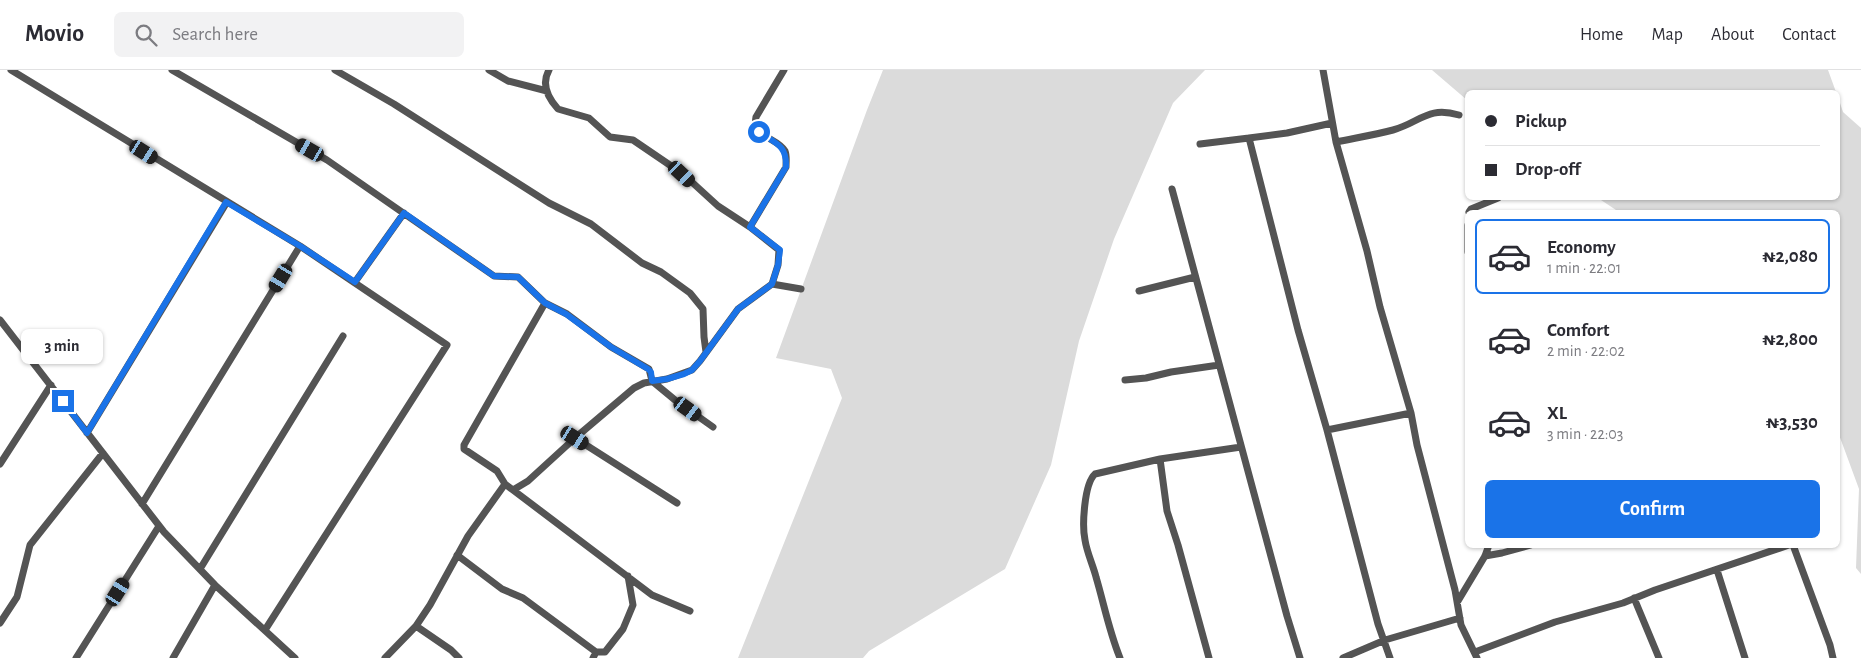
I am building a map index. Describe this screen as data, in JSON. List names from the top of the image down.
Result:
{
  "page": {
    "header": "Movio",
    "search": "Search here",
    "nav": [
      "Home",
      "Map",
      "About",
      "Contact"
    ],
    "banner": ["Pickup", "Drop-off"],
    "list": [
      {
        "name": "Economy",
        "note": "1 min · 22:01",
        "value": "₦2,080"
      },
      {
        "name": "Comfort",
        "note": "2 min · 22:02",
        "value": "₦2,800"
      },
      {
        "name": "XL",
        "note": "3 min · 22:03",
        "value": "₦3,530"
      }
    ],
    "bubble": "3 min",
    "buttons": "Confirm"
  }
}
